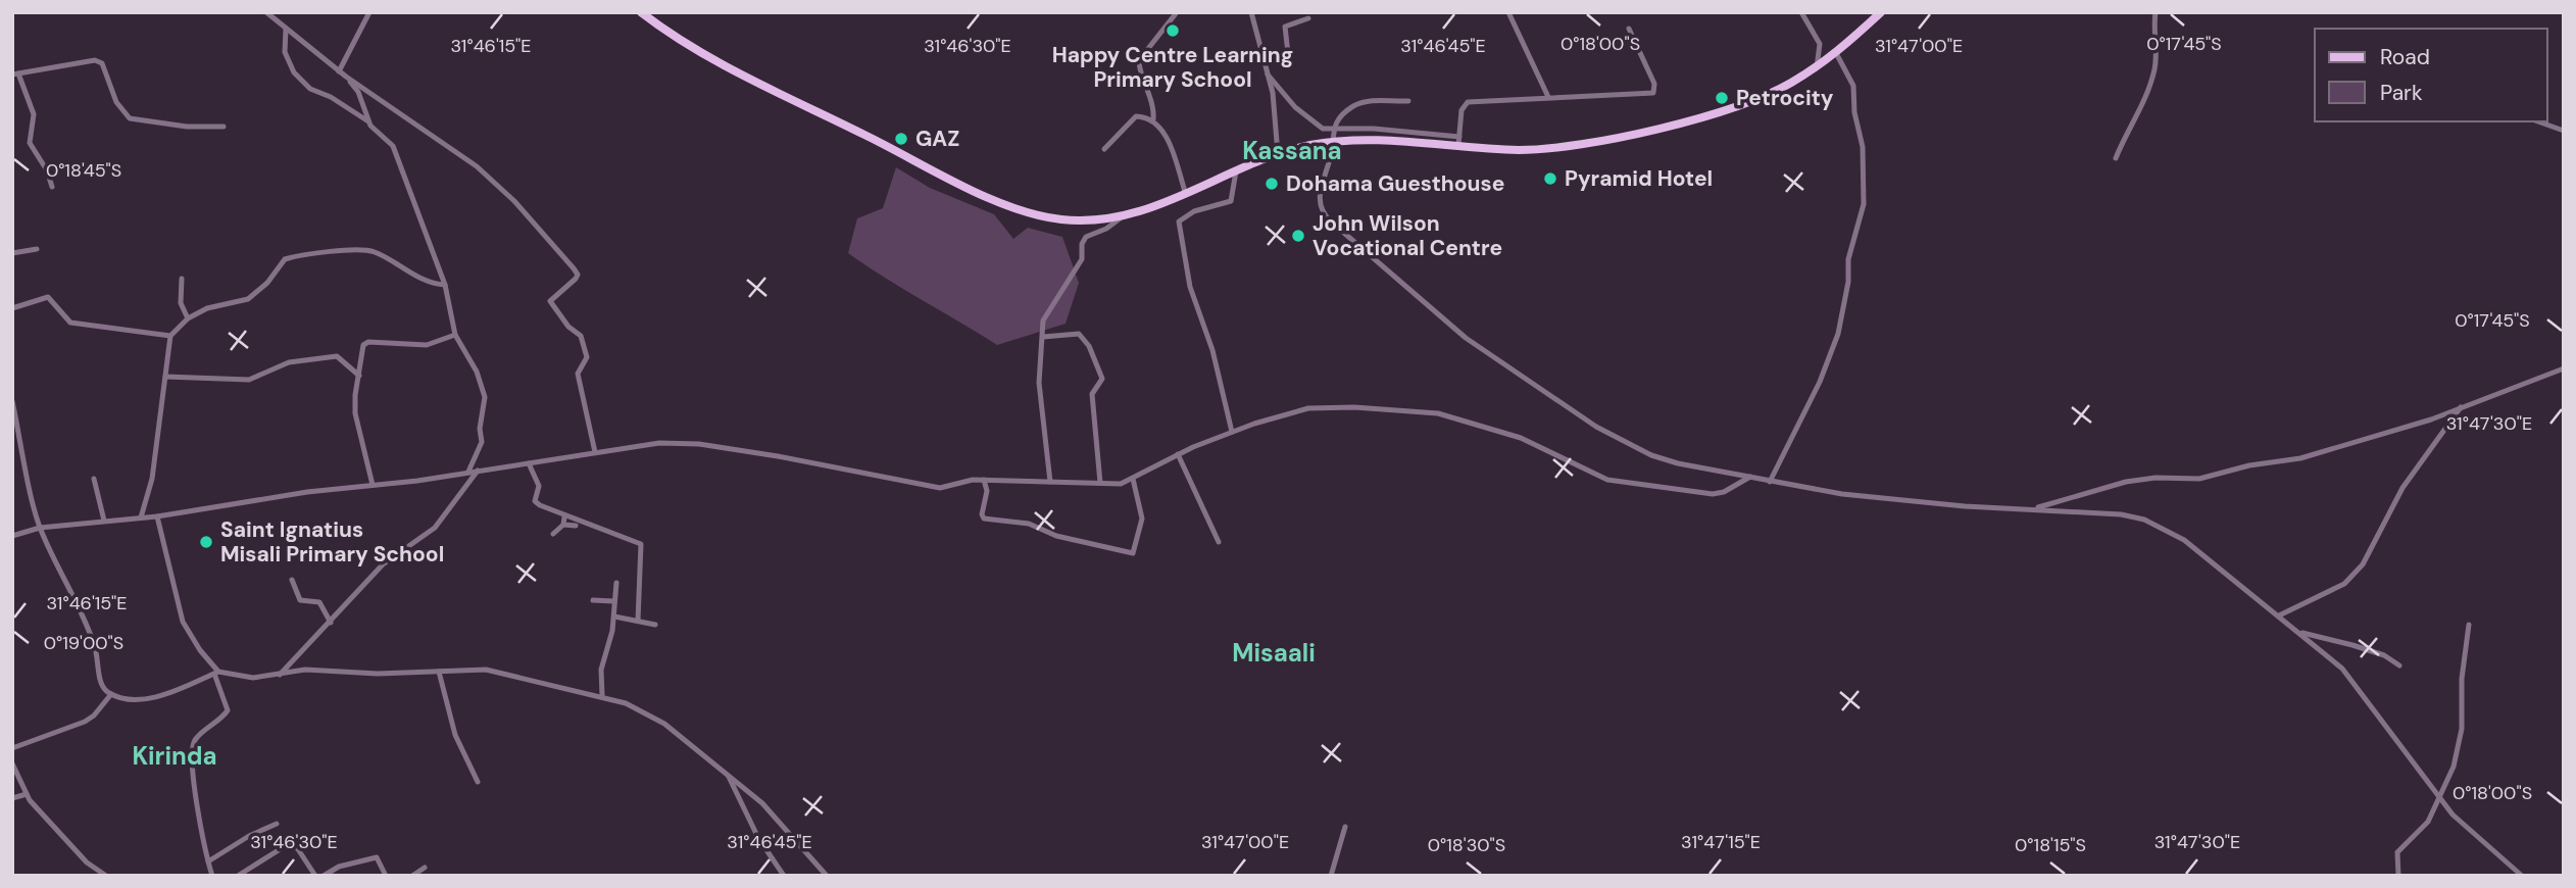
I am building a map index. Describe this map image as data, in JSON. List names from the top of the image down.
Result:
{
  "districts": ["Kassana", "Misaali", "Kirinda"],
  "places": [
    "Happy Centre Learning Primary School",
    "Petrocity",
    "GAZ",
    "Pyramid Hotel",
    "Dohama Guesthouse",
    "John Wilson Vocational Centre",
    "Saint Ignatius Misali Primary School"
  ],
  "legend": ["Road", "Park"],
  "coordinates": [
    "0°18'00\"S",
    "0°17'45\"S",
    "31°46'15\"E",
    "31°46'30\"E",
    "31°47'00\"E",
    "31°46'45\"E",
    "0°18'45\"S",
    "31°47'30\"E",
    "0°19'00\"S",
    "31°47'15\"E",
    "0°18'30\"S",
    "0°18'15\"S"
  ]
}
